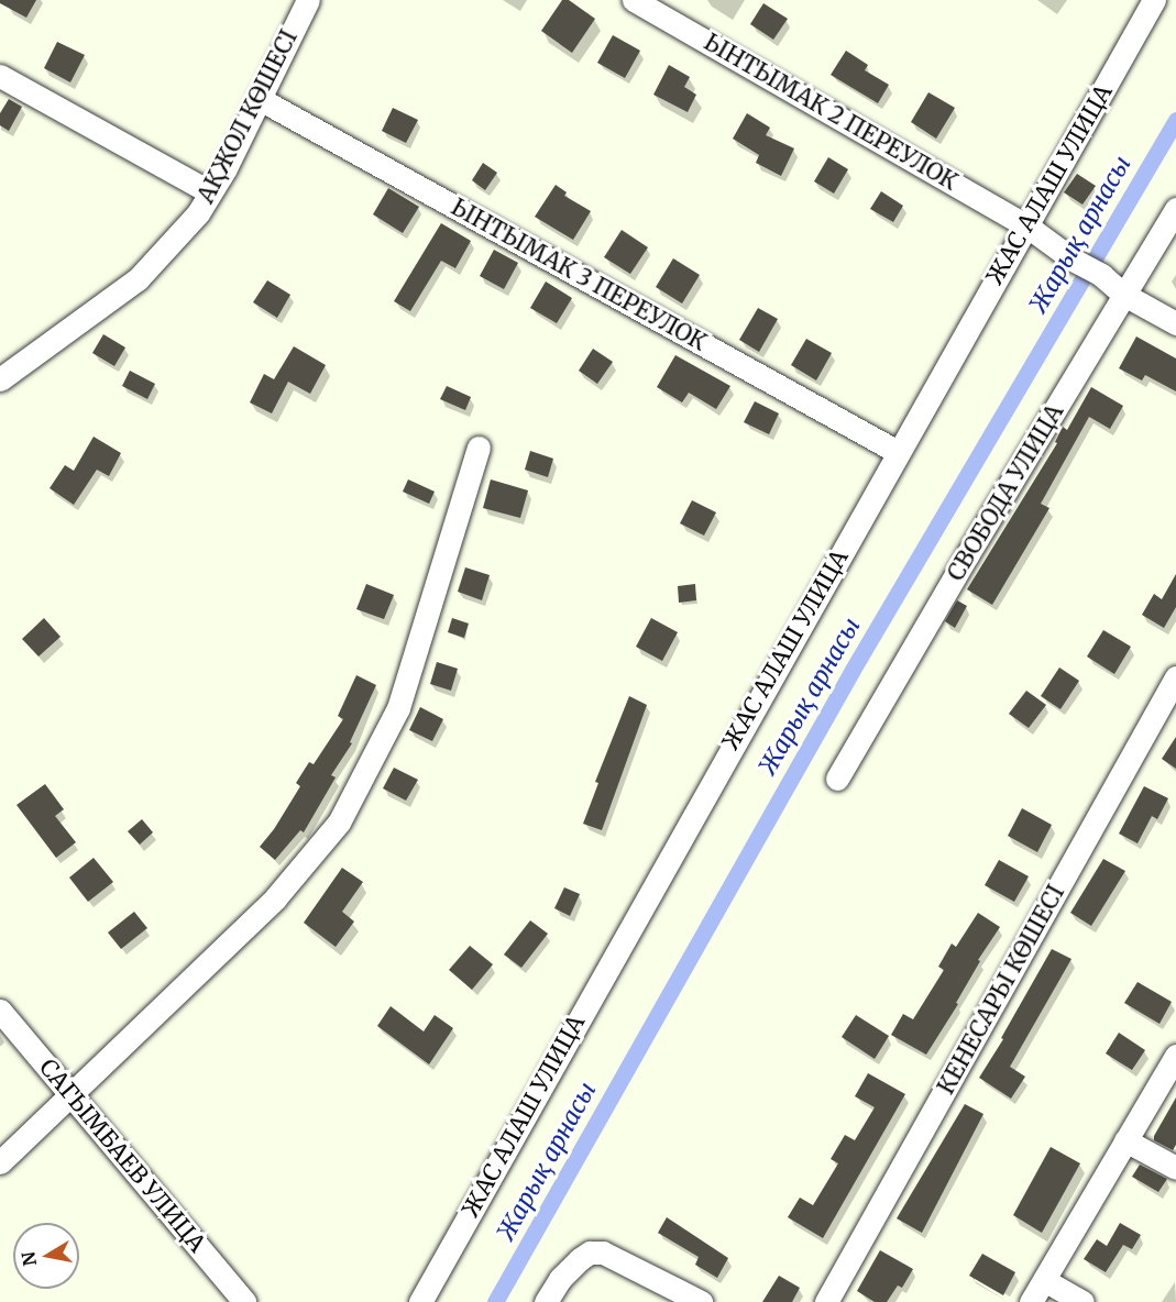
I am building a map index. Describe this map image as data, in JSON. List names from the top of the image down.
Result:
{
  "streets": {
    "street": [
      "ЫНТЫМАК 2 ПЕРЕУЛОК",
      "АҚЖОЛ КӨШЕСІ",
      "ЖАС АЛАШ УЛИЦА",
      "ЫНТЫМАК 3 ПЕРЕУЛОК",
      "СВОБОДА УЛИЦА",
      "КЕНЕСАРЫ КӨШЕСІ",
      "САГЫМБАЕВ УЛИЦА"
    ]
  },
  "crossings": [
    ["ЫНТЫМАК 2 ПЕРЕУЛОК", "ЖАС АЛАШ УЛИЦА"],
    ["ЫНТЫМАК 2 ПЕРЕУЛОК", "СВОБОДА УЛИЦА"],
    ["АҚЖОЛ КӨШЕСІ", "ЫНТЫМАК 3 ПЕРЕУЛОК"],
    ["ЖАС АЛАШ УЛИЦА", "ЫНТЫМАК 3 ПЕРЕУЛОК"]
  ],
  "water": ["Жарық арнасы"],
  "north": "left"
}
